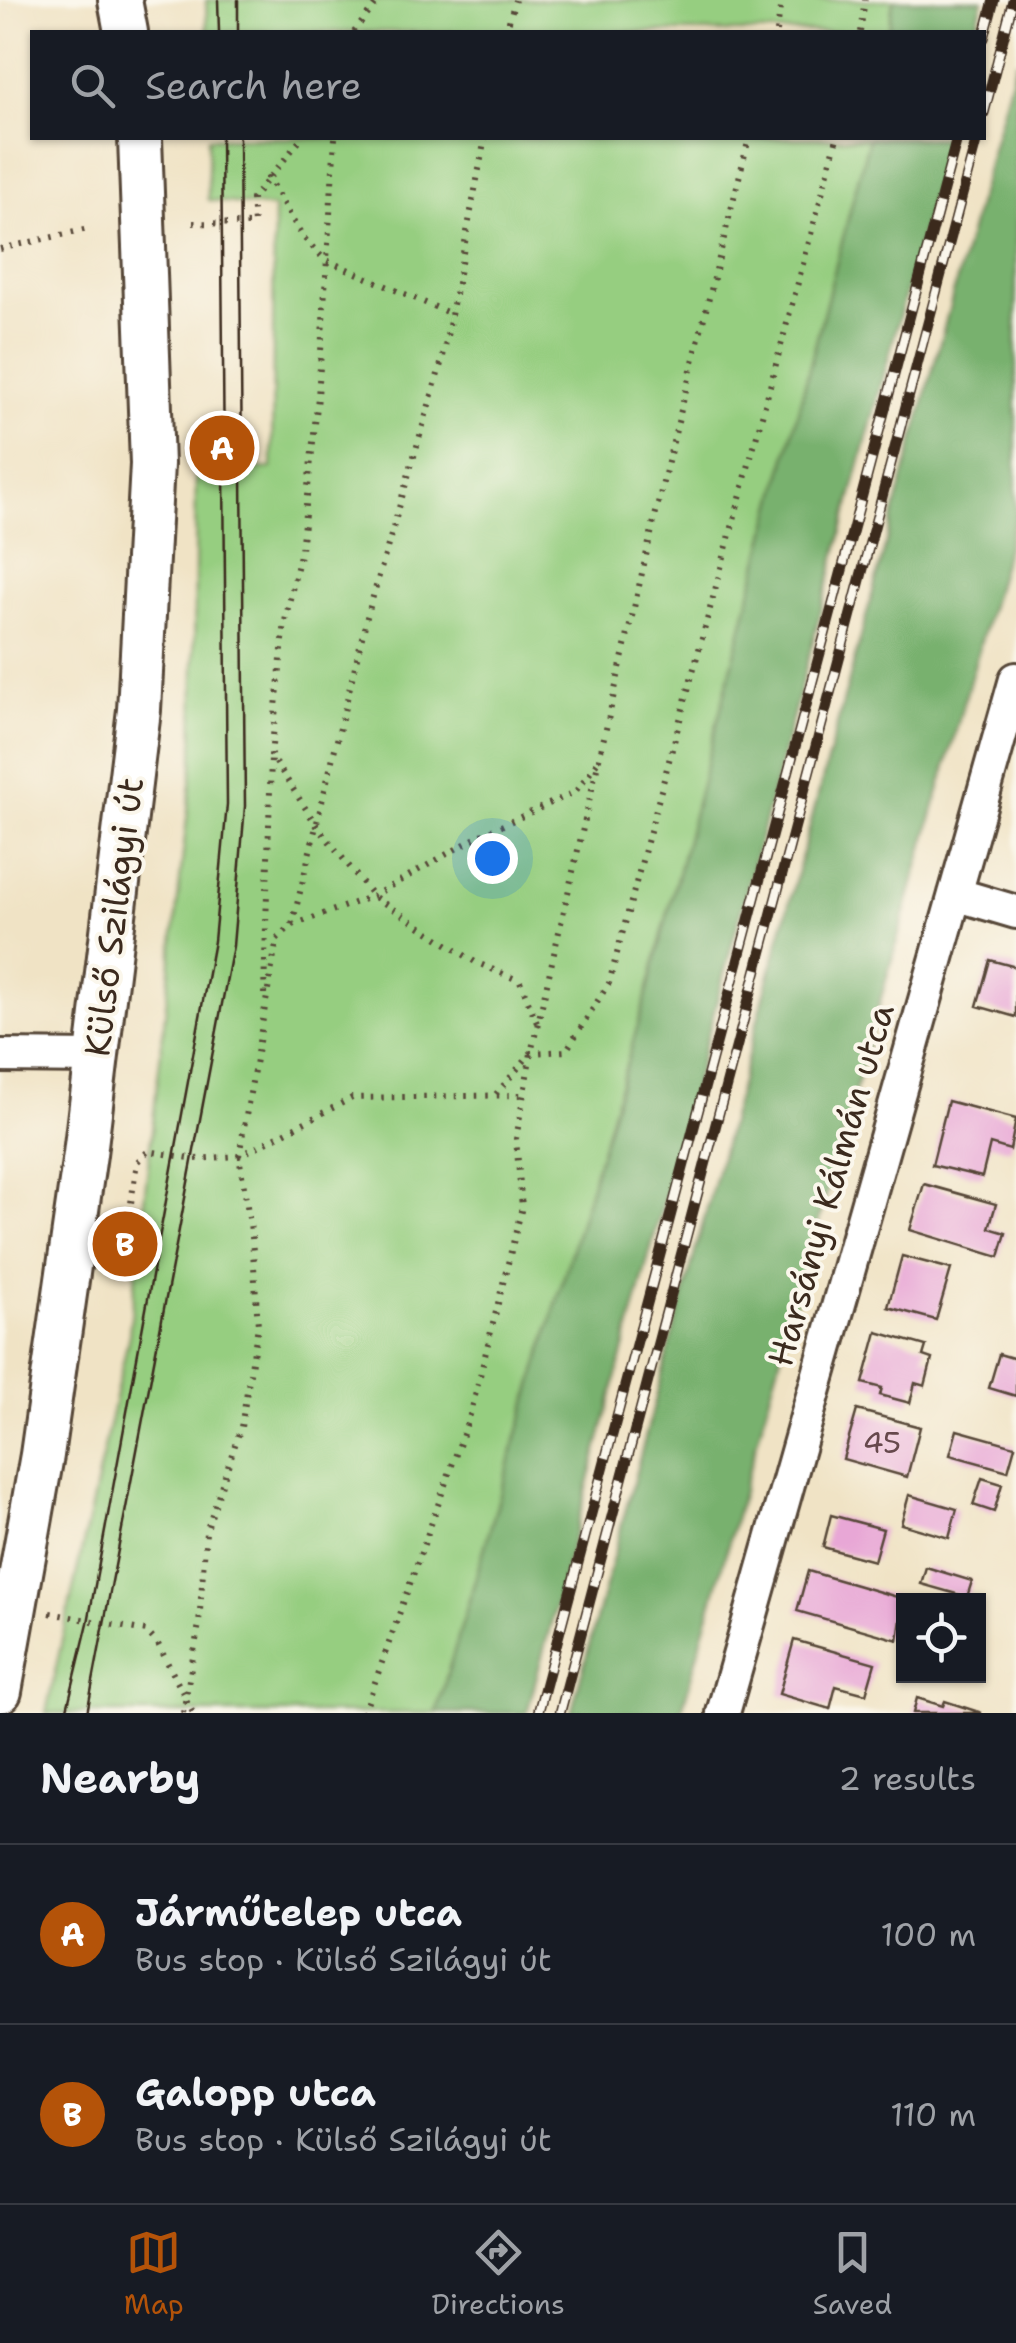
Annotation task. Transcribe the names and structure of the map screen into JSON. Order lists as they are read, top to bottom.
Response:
{
  "streets": {
    "street": ["Külső Szilágyi út", "Harsányi Kálmán utca"]
  },
  "house_numbers": ["45"],
  "page": {
    "search": "Search here",
    "pins": ["A", "B"],
    "heading": ["Nearby", "2 results"],
    "list": [
      {
        "mark": "A",
        "name": "Járműtelep utca",
        "note": "Bus stop · Külső Szilágyi út",
        "value": "100 m"
      },
      {
        "mark": "B",
        "name": "Galopp utca",
        "note": "Bus stop · Külső Szilágyi út",
        "value": "110 m"
      }
    ],
    "nav": ["Map", "Directions", "Saved"]
  }
}
